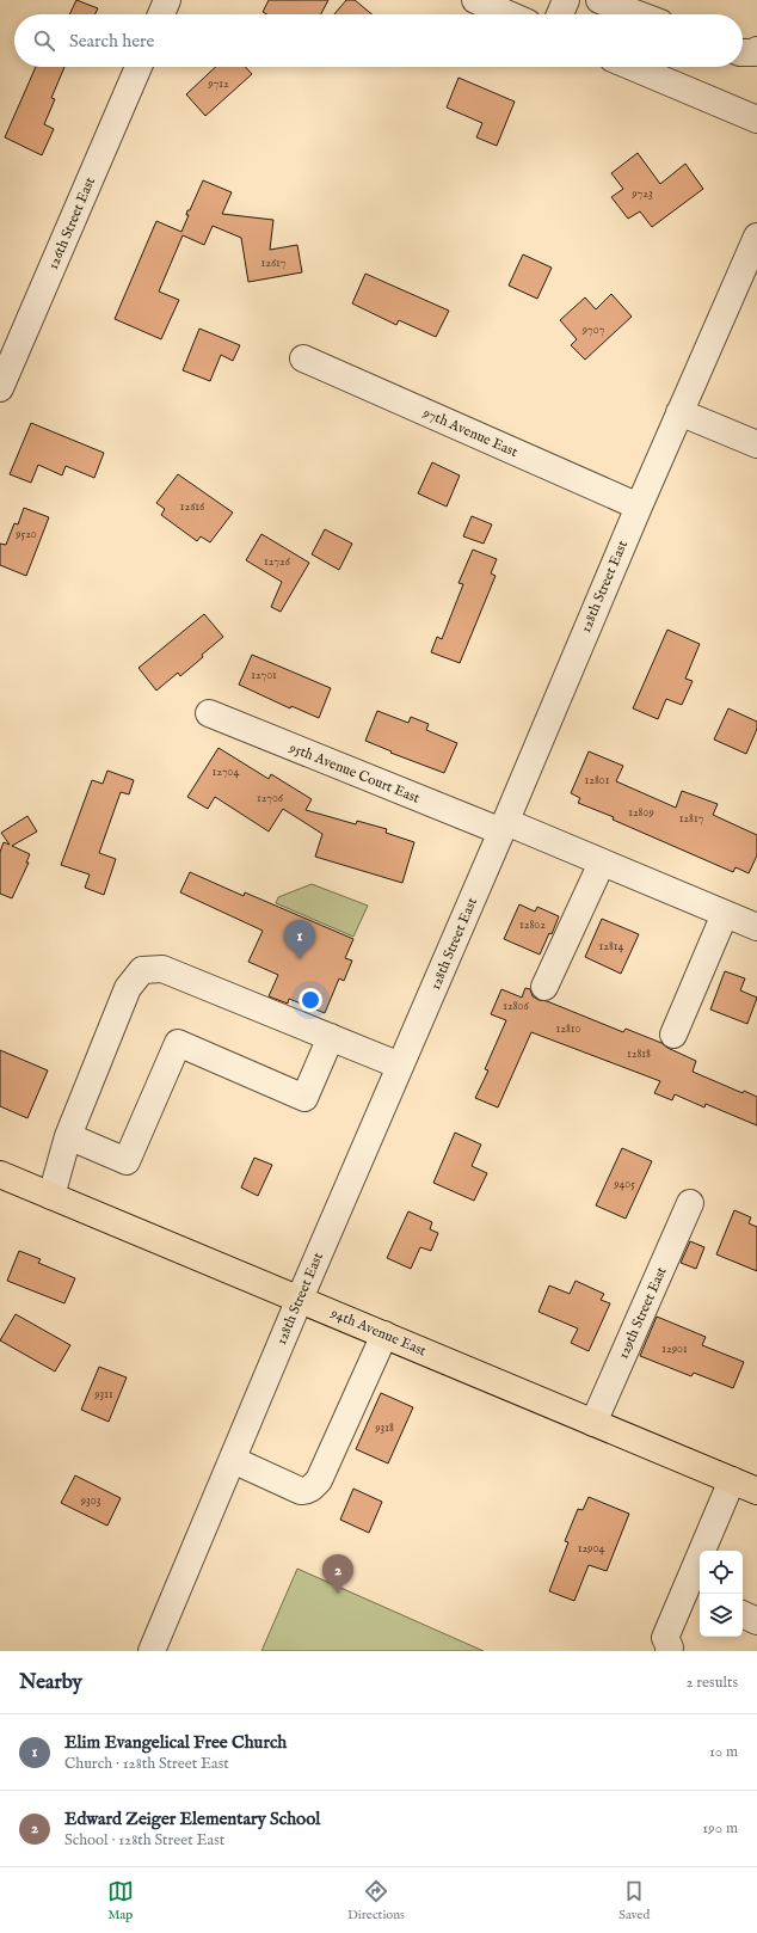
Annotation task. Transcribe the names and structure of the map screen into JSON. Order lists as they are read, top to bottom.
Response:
{
  "streets": {
    "main road": ["94th Avenue East"],
    "street": [
      "126th Street East",
      "97th Avenue East",
      "128th Street East",
      "95th Avenue Court East",
      "129th Street East"
    ]
  },
  "crossings": [
    ["97th Avenue East", "128th Street East"],
    ["128th Street East", "95th Avenue Court East"],
    ["128th Street East", "94th Avenue East"],
    ["129th Street East", "94th Avenue East"]
  ],
  "house_numbers": [
    "9712",
    "9723",
    "12617",
    "9707",
    "12616",
    "9520",
    "12726",
    "12701",
    "12704",
    "12801",
    "12706",
    "12809",
    "12817",
    "12802",
    "12814",
    "12806",
    "12810",
    "12818",
    "9405",
    "12901",
    "9311",
    "9318",
    "9303",
    "12904"
  ],
  "page": {
    "search": "Search here",
    "pins": ["1", "2"],
    "heading": ["Nearby", "2 results"],
    "list": [
      {
        "mark": "1",
        "name": "Elim Evangelical Free Church",
        "note": "Church · 128th Street East",
        "value": "10 m"
      },
      {
        "mark": "2",
        "name": "Edward Zeiger Elementary School",
        "note": "School · 128th Street East",
        "value": "190 m"
      }
    ],
    "nav": ["Map", "Directions", "Saved"]
  }
}
